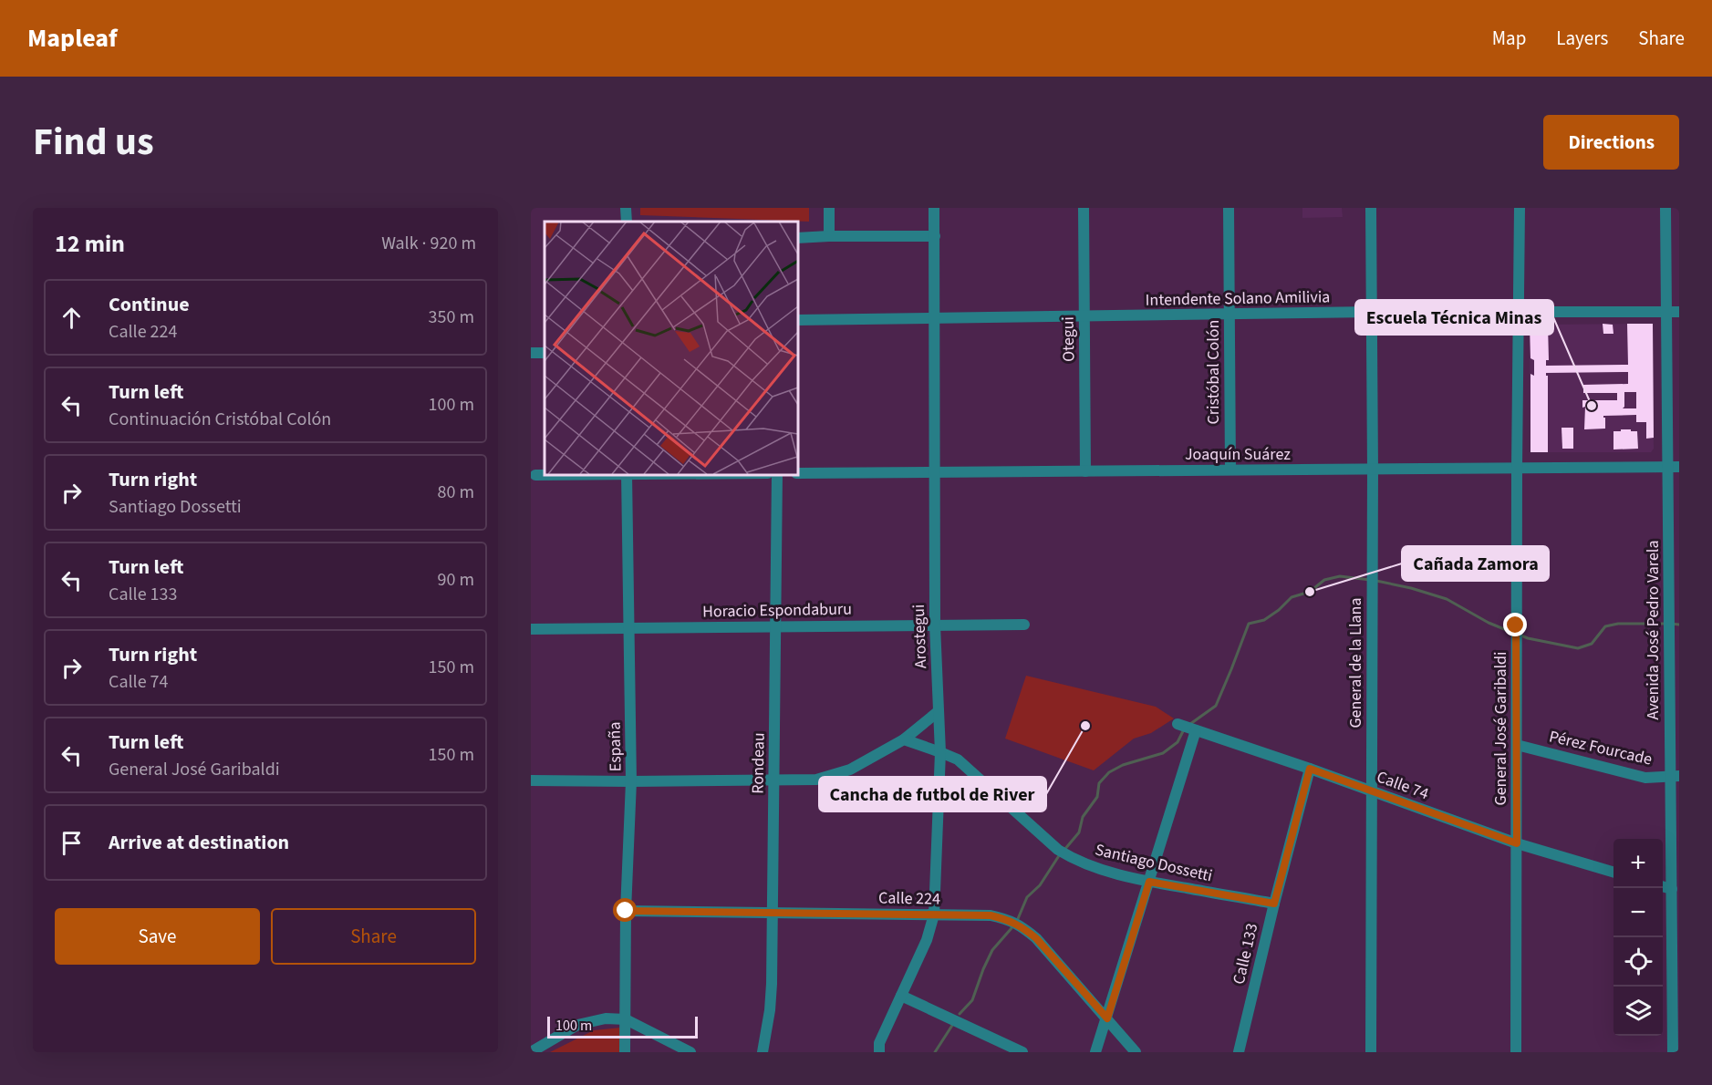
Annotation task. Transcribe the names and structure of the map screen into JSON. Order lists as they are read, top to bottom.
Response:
{
  "streets": {
    "street": [
      "Intendente Solano Amilivia",
      "Otegui",
      "Cristóbal Colón",
      "Joaquín Suárez",
      "Horacio Espondaburu",
      "Avenida José Pedro Varela",
      "Arostegui",
      "General de la Llana",
      "General José Garibaldi",
      "España",
      "Pérez Fourcade",
      "Rondeau",
      "Calle 74",
      "Santiago Dossetti",
      "Calle 224",
      "Calle 133"
    ]
  },
  "crossings": [
    ["Intendente Solano Amilivia", "Otegui"],
    ["Intendente Solano Amilivia", "Cristóbal Colón"],
    ["Intendente Solano Amilivia", "Avenida José Pedro Varela"],
    ["Intendente Solano Amilivia", "Arostegui"],
    ["Intendente Solano Amilivia", "General de la Llana"],
    ["Intendente Solano Amilivia", "General José Garibaldi"],
    ["Otegui", "Joaquín Suárez"],
    ["Cristóbal Colón", "Joaquín Suárez"],
    ["Joaquín Suárez", "Avenida José Pedro Varela"],
    ["Joaquín Suárez", "Arostegui"],
    ["Joaquín Suárez", "General de la Llana"],
    ["Joaquín Suárez", "General José Garibaldi"],
    ["Horacio Espondaburu", "Arostegui"],
    ["Horacio Espondaburu", "España"],
    ["Horacio Espondaburu", "Rondeau"],
    ["Avenida José Pedro Varela", "Pérez Fourcade"],
    ["Arostegui", "Santiago Dossetti"],
    ["Arostegui", "Calle 224"],
    ["General de la Llana", "Calle 74"],
    ["General José Garibaldi", "Pérez Fourcade"],
    ["General José Garibaldi", "Calle 74"],
    ["España", "Calle 224"],
    ["Rondeau", "Calle 224"],
    ["Calle 74", "Santiago Dossetti"],
    ["Calle 74", "Calle 133"],
    ["Santiago Dossetti", "Calle 133"]
  ],
  "places": ["Escuela Técnica Minas", "Cañada Zamora", "Cancha de futbol de River"],
  "scale_bar": "100 m",
  "page": {
    "header": "Mapleaf",
    "nav": ["Map", "Layers", "Share"],
    "title": "Find us",
    "buttons": [
      "Directions",
      ["Save", "Share"]
    ],
    "heading": ["12 min", "Walk · 920 m"],
    "list": [
      ["Continue", "Calle 224", "350 m"],
      ["Turn left", "Continuación Cristóbal Colón", "100 m"],
      ["Turn right", "Santiago Dossetti", "80 m"],
      ["Turn left", "Calle 133", "90 m"],
      ["Turn right", "Calle 74", "150 m"],
      ["Turn left", "General José Garibaldi", "150 m"],
      "Arrive at destination"
    ],
    "map_buttons": ["+", "−"],
    "scale": "100 m"
  }
}
